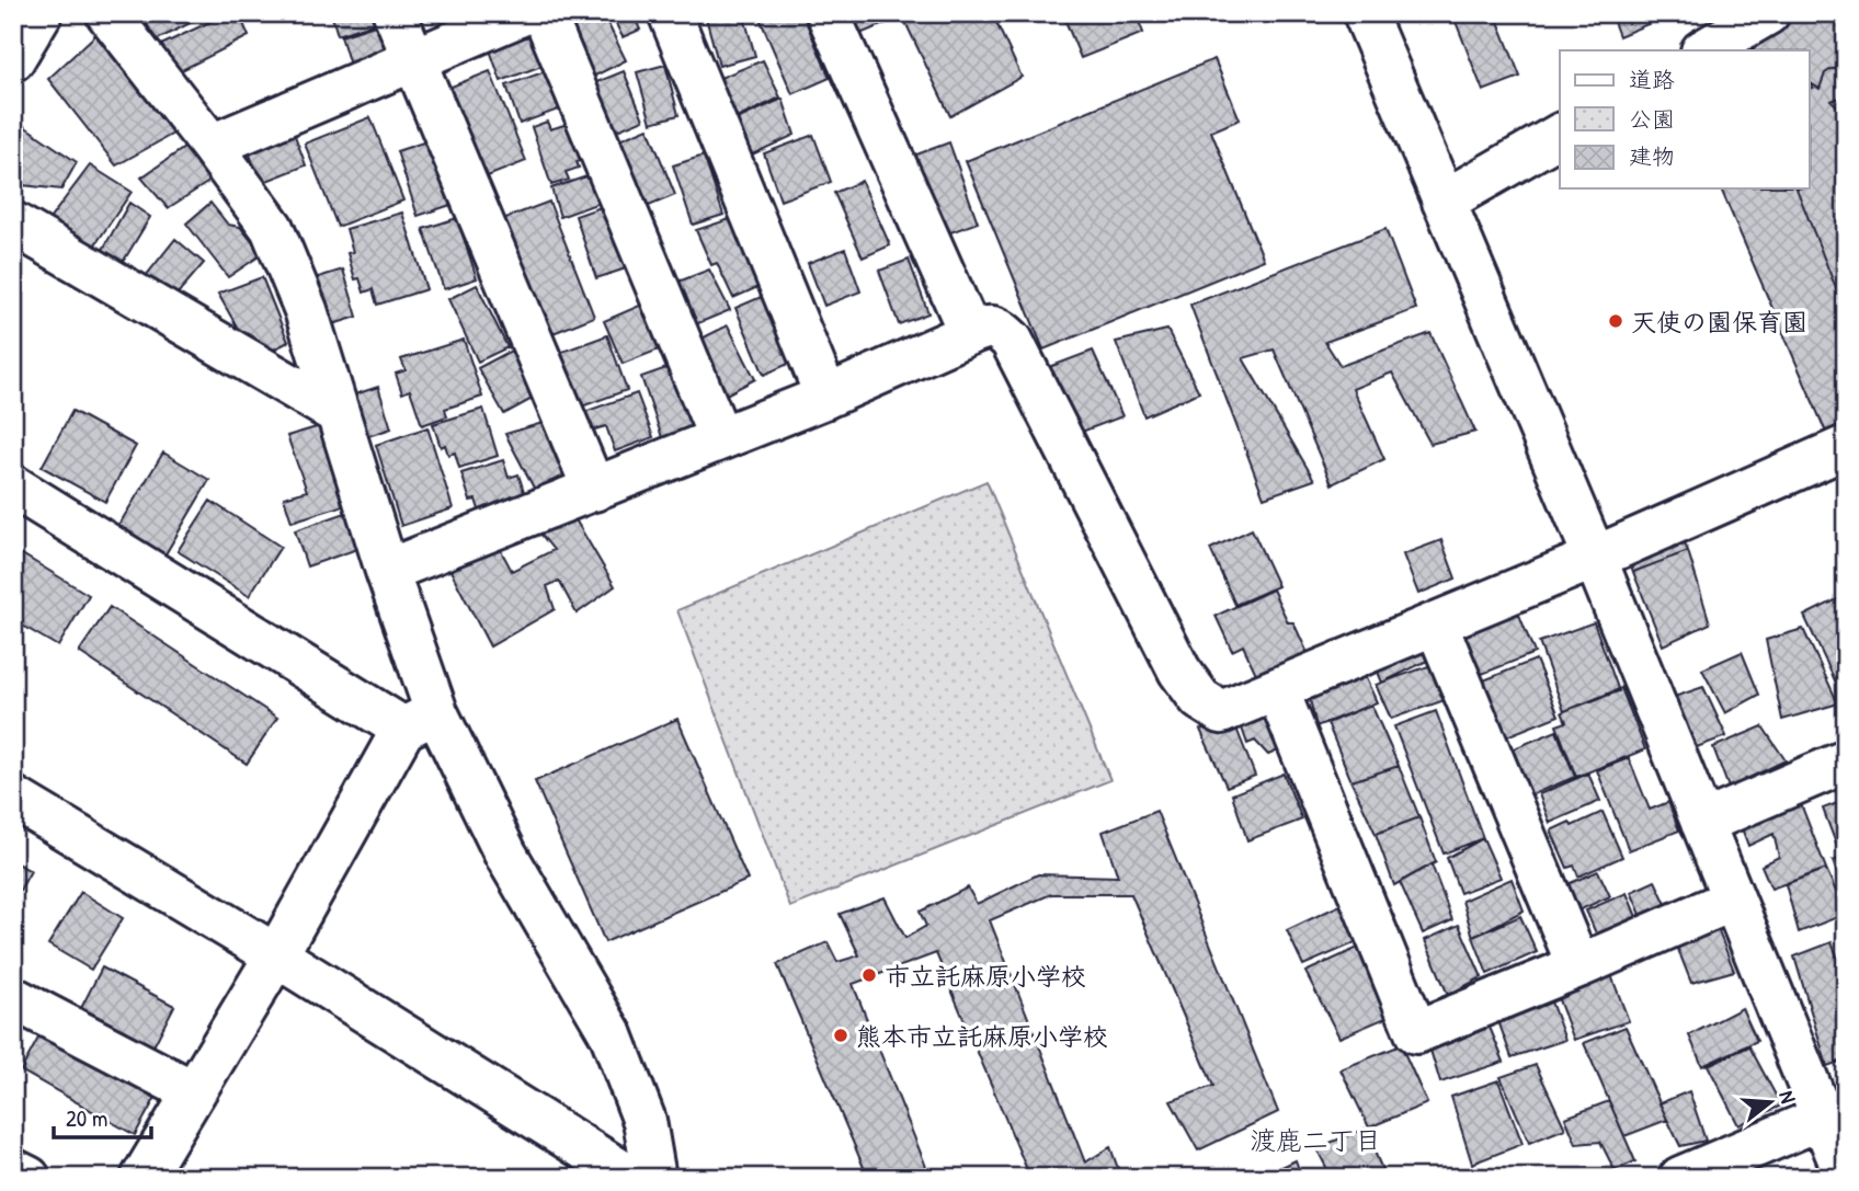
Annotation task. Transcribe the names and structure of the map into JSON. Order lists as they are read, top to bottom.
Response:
{
  "districts": ["渡鹿二丁目"],
  "places": ["天使の園保育園", "市立託麻原小学校", "熊本市立託麻原小学校"],
  "legend": ["道路", "公園", "建物"],
  "scale_bar": "20 m",
  "north": "right"
}
